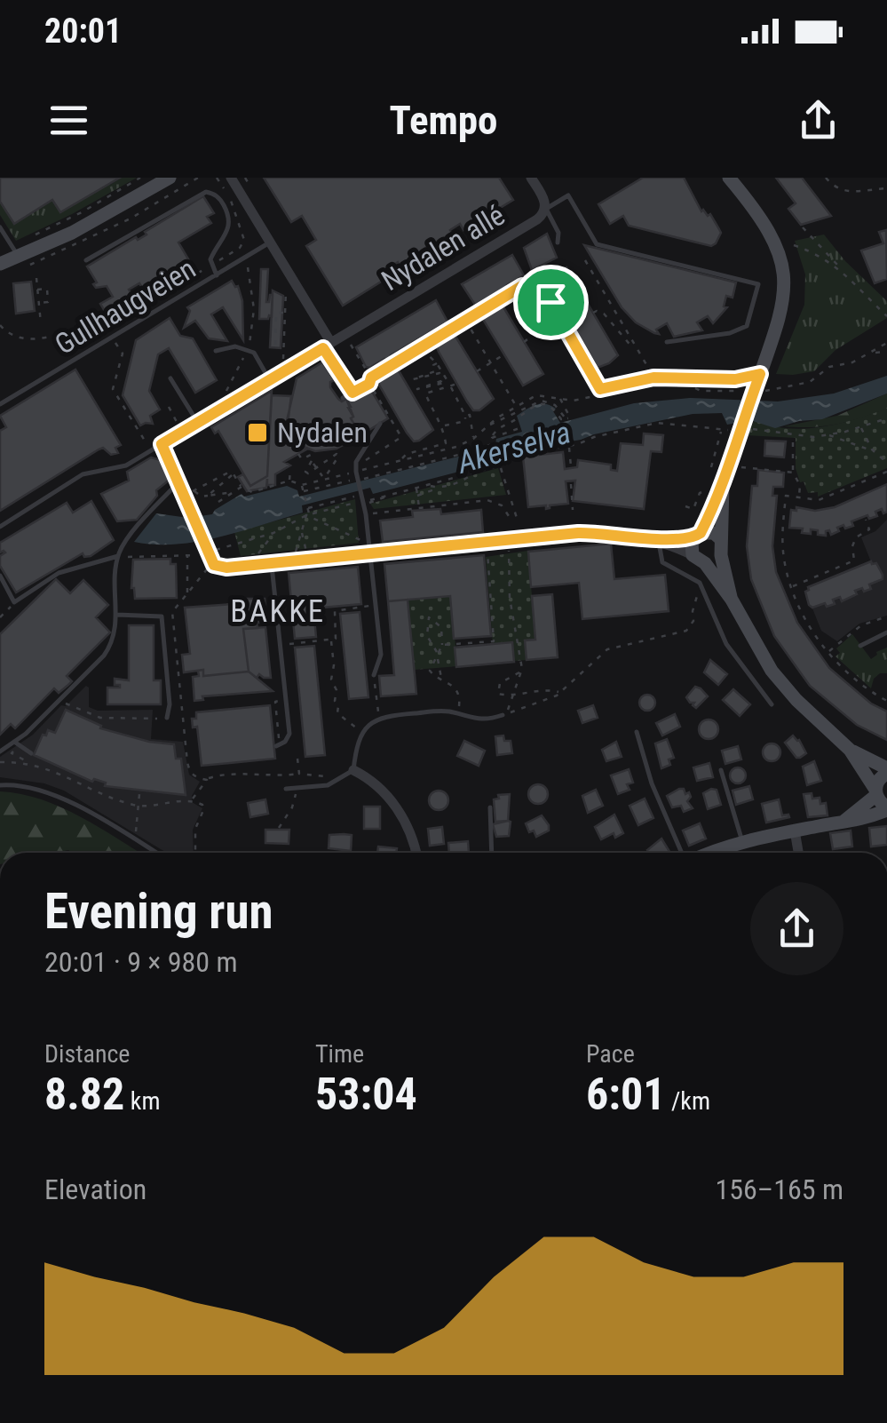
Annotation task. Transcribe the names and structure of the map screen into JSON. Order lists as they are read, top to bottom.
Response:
{
  "streets": {
    "street": ["Nydalen allé"],
    "lane": ["Gullhaugveien"]
  },
  "districts": ["BAKKE"],
  "water": ["Akerselva"],
  "places": {
    "transit": ["Nydalen"]
  },
  "page": {
    "status": "20:01",
    "header": "Tempo",
    "heading": ["Evening run", "20:01 · 9 × 980 m"],
    "stats": [
      ["Distance", "8.82 km"],
      ["Time", "53:04"],
      ["Pace", "6:01 /km"]
    ],
    "chart": ["Elevation", "156–165 m"]
  }
}
